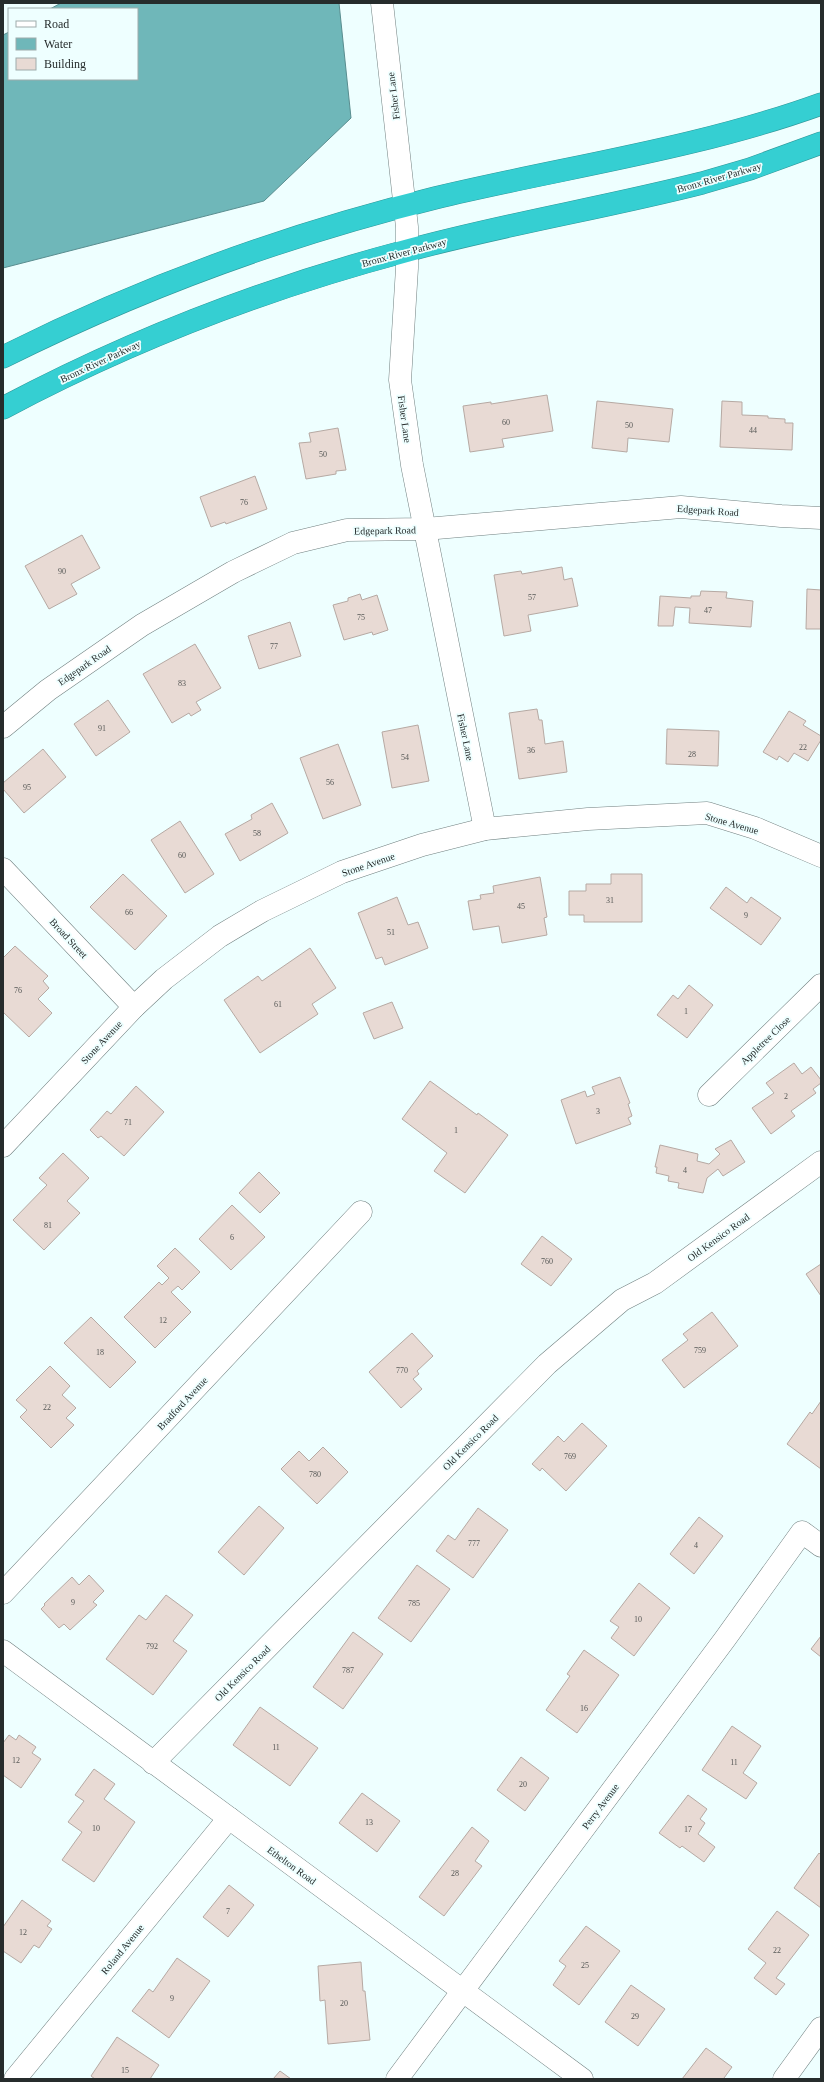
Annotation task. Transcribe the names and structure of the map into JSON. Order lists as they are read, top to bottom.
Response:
{
  "streets": {
    "highway": ["Bronx River Parkway"],
    "street": [
      "Fisher Lane",
      "Edgepark Road",
      "Stone Avenue",
      "Broad Street",
      "Appletree Close",
      "Old Kensico Road",
      "Bradford Avenue",
      "Perry Avenue",
      "Ethelton Road",
      "Roland Avenue"
    ]
  },
  "crossings": [
    ["Fisher Lane", "Bronx River Parkway"],
    ["Fisher Lane", "Edgepark Road"],
    ["Fisher Lane", "Stone Avenue"],
    ["Stone Avenue", "Broad Street"],
    ["Old Kensico Road", "Ethelton Road"],
    ["Perry Avenue", "Ethelton Road"],
    ["Ethelton Road", "Roland Avenue"]
  ],
  "house_numbers": [
    "60",
    "50",
    "44",
    "50",
    "76",
    "90",
    "57",
    "47",
    "75",
    "77",
    "83",
    "91",
    "22",
    "36",
    "28",
    "54",
    "56",
    "95",
    "58",
    "60",
    "31",
    "45",
    "66",
    "9",
    "51",
    "76",
    "61",
    "1",
    "2",
    "3",
    "71",
    "1",
    "4",
    "81",
    "6",
    "760",
    "12",
    "759",
    "18",
    "770",
    "22",
    "769",
    "780",
    "777",
    "4",
    "9",
    "785",
    "10",
    "792",
    "787",
    "16",
    "11",
    "12",
    "11",
    "20",
    "13",
    "10",
    "17",
    "28",
    "7",
    "12",
    "22",
    "25",
    "9",
    "20",
    "29",
    "15"
  ],
  "legend": ["Road", "Water", "Building"]
}
